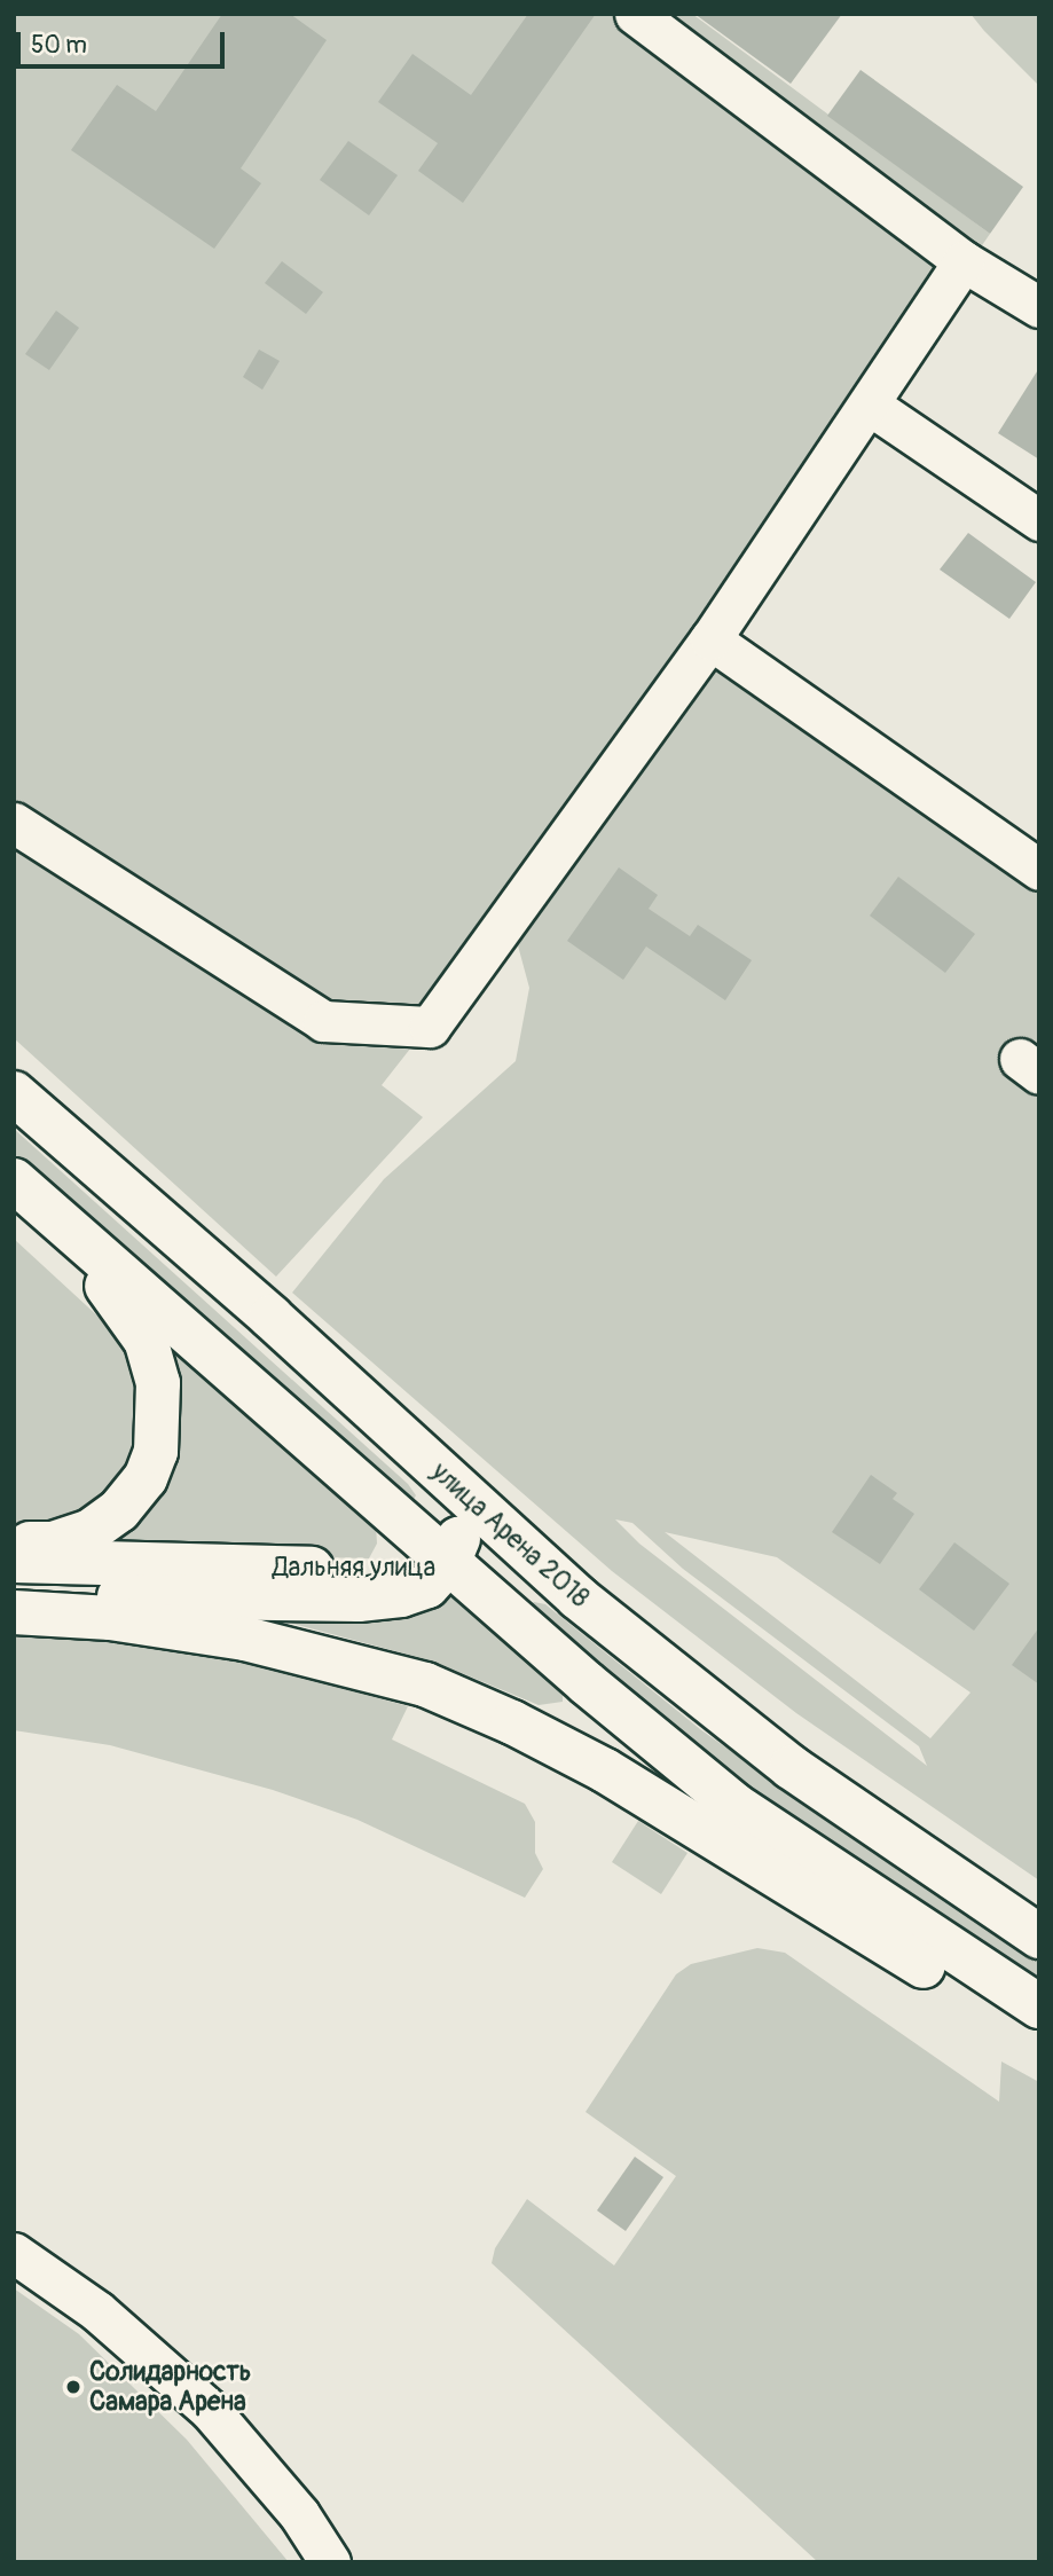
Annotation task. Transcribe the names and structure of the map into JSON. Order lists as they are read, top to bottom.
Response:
{
  "streets": {
    "main road": ["улица Арена 2018", "Дальняя улица"]
  },
  "places": ["Солидарность Самара Арена"],
  "scale_bar": "50 m"
}
